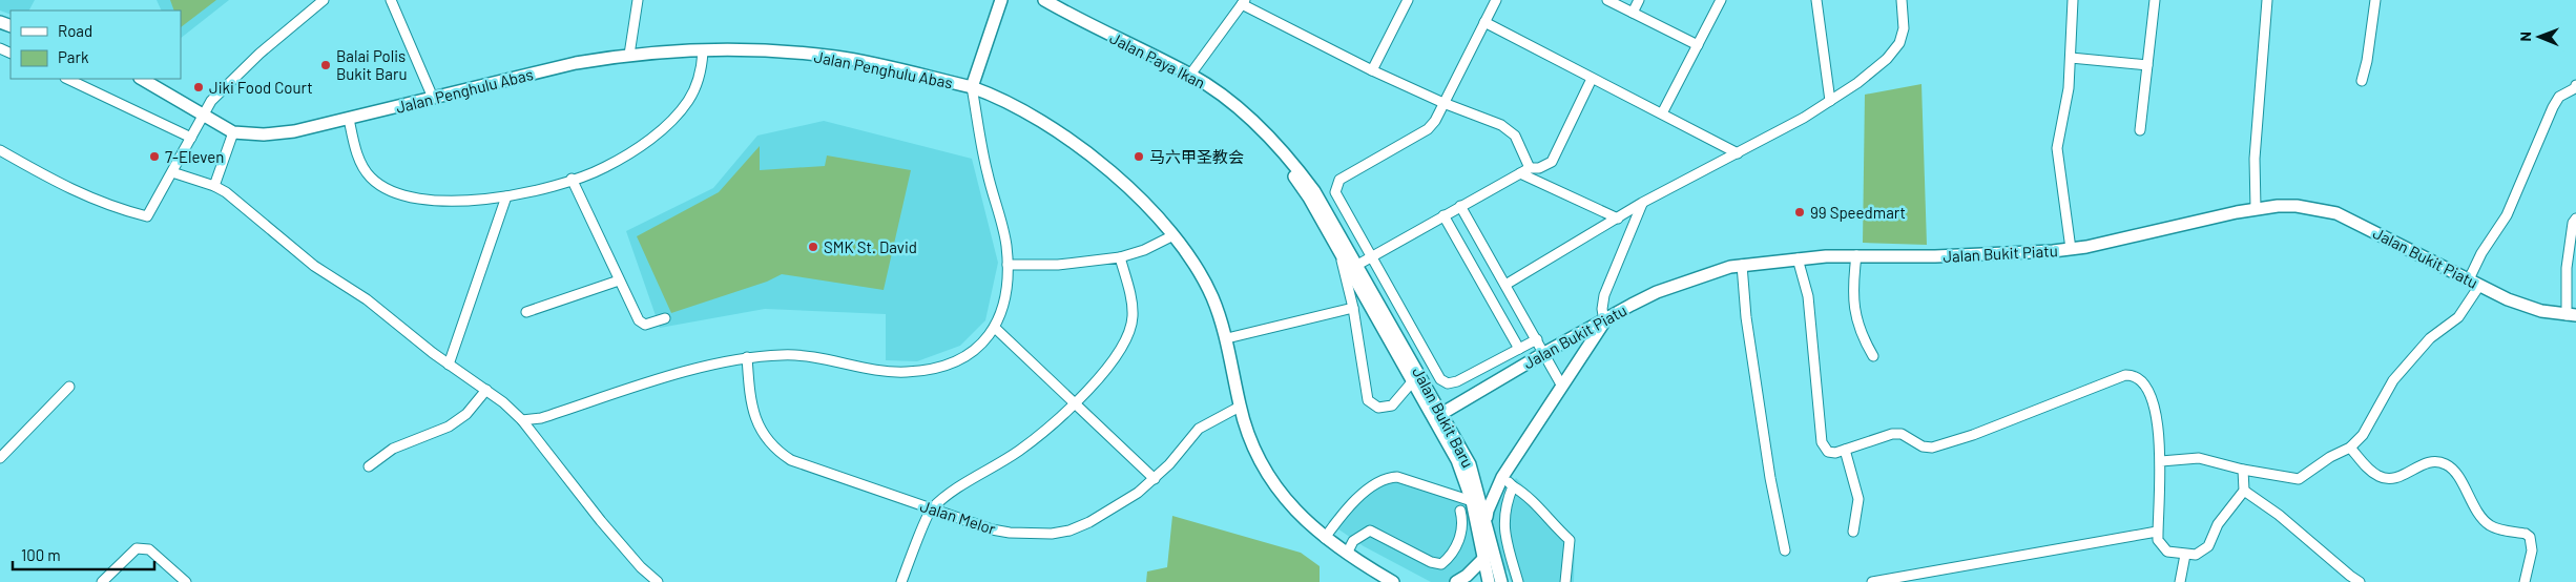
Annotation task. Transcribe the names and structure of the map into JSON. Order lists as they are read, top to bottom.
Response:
{
  "streets": {
    "main road": [
      "Jalan Paya Ikan",
      "Jalan Penghulu Abas",
      "Jalan Bukit Piatu",
      "Jalan Bukit Baru"
    ],
    "street": ["Jalan Melor"]
  },
  "crossings": [
    ["Jalan Paya Ikan", "Jalan Bukit Baru"],
    ["Jalan Penghulu Abas", "Jalan Melor"],
    ["Jalan Bukit Piatu", "Jalan Bukit Baru"]
  ],
  "places": [
    "Balai Polis Bukit Baru",
    "Jiki Food Court",
    "7-Eleven",
    "马六甲圣教会",
    "99 Speedmart",
    "SMK St. David"
  ],
  "legend": ["Road", "Park"],
  "scale_bar": "100 m",
  "north": "left"
}
